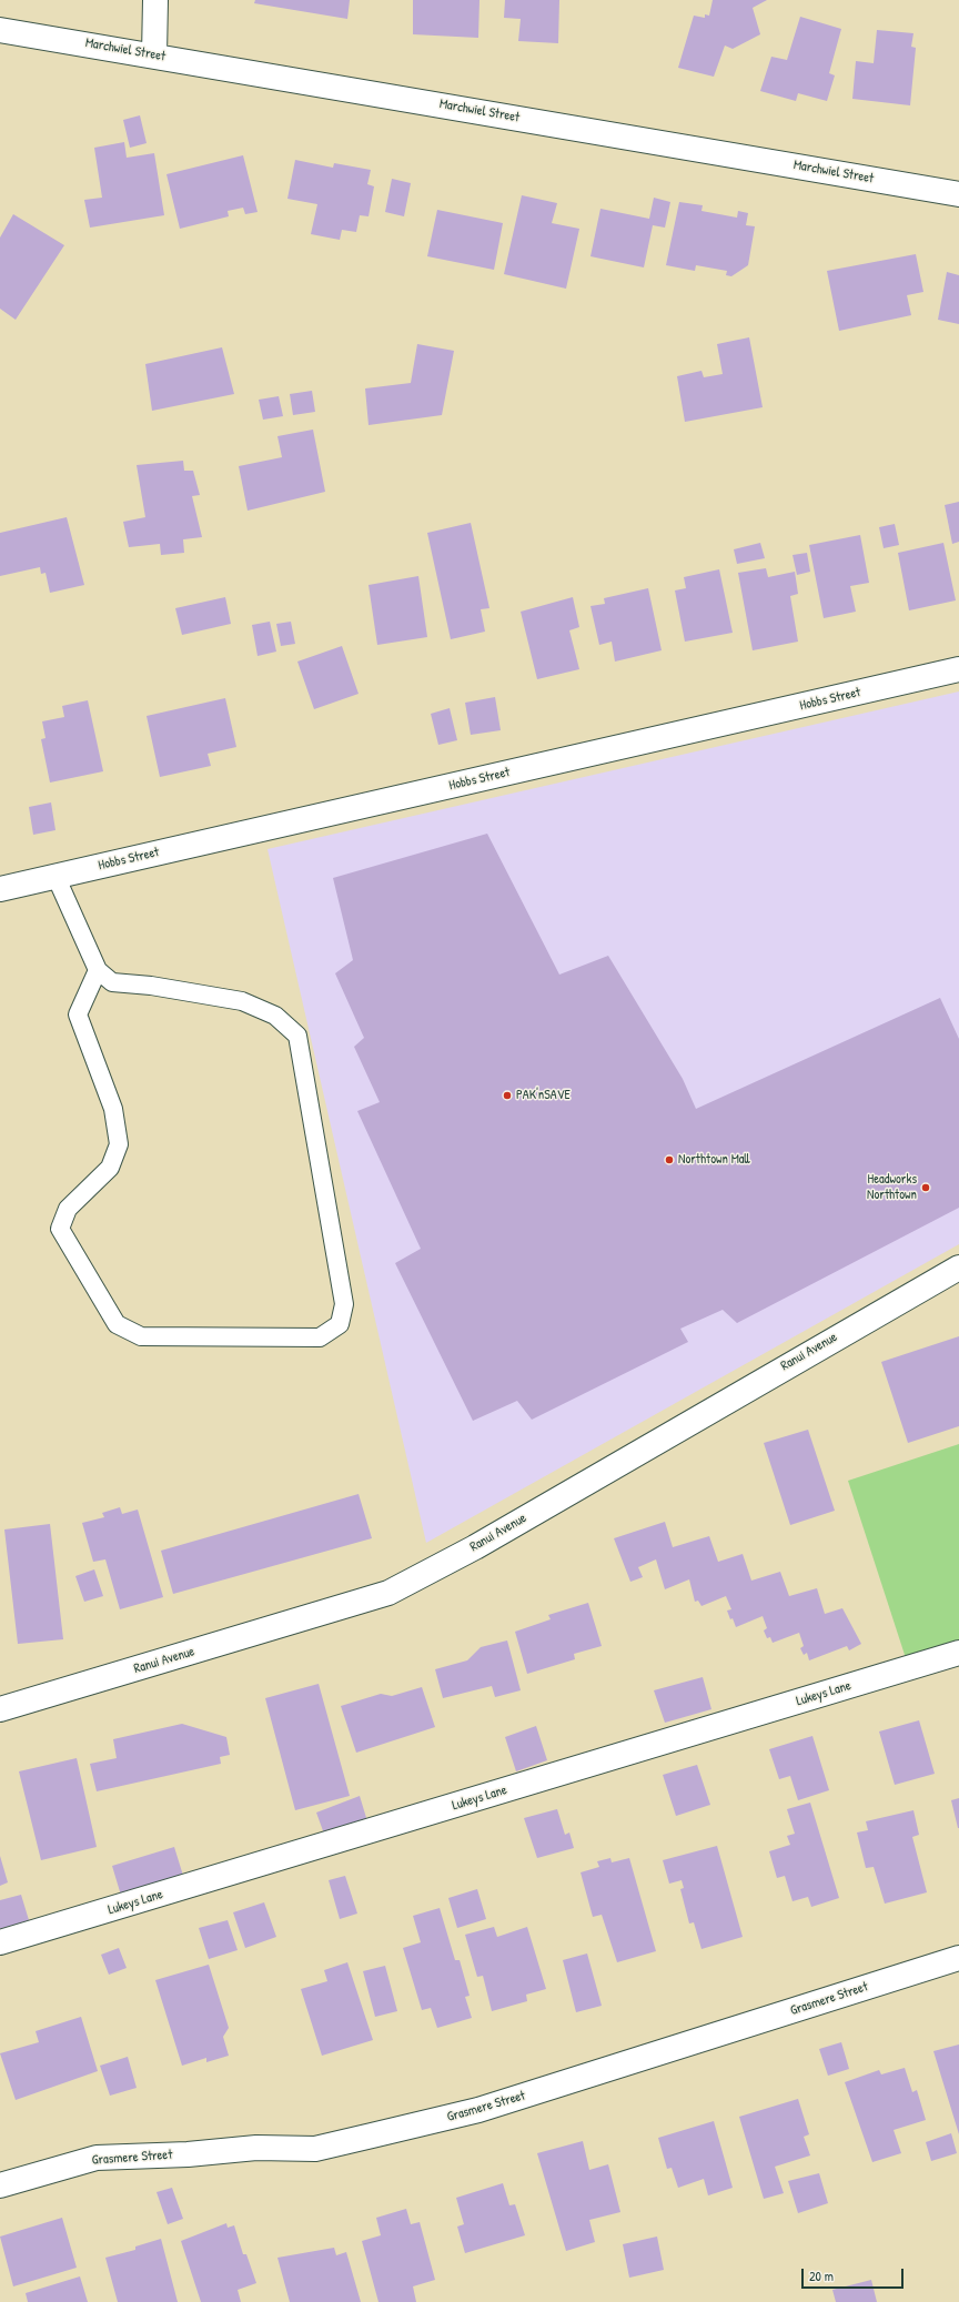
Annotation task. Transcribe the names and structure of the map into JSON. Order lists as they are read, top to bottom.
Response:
{
  "streets": {
    "street": [
      "Marchwiel Street",
      "Hobbs Street",
      "Ranui Avenue",
      "Lukeys Lane",
      "Grasmere Street"
    ]
  },
  "places": ["PAK'nSAVE", "Northtown Mall", "Headworks Northtown"],
  "scale_bar": "20 m"
}
